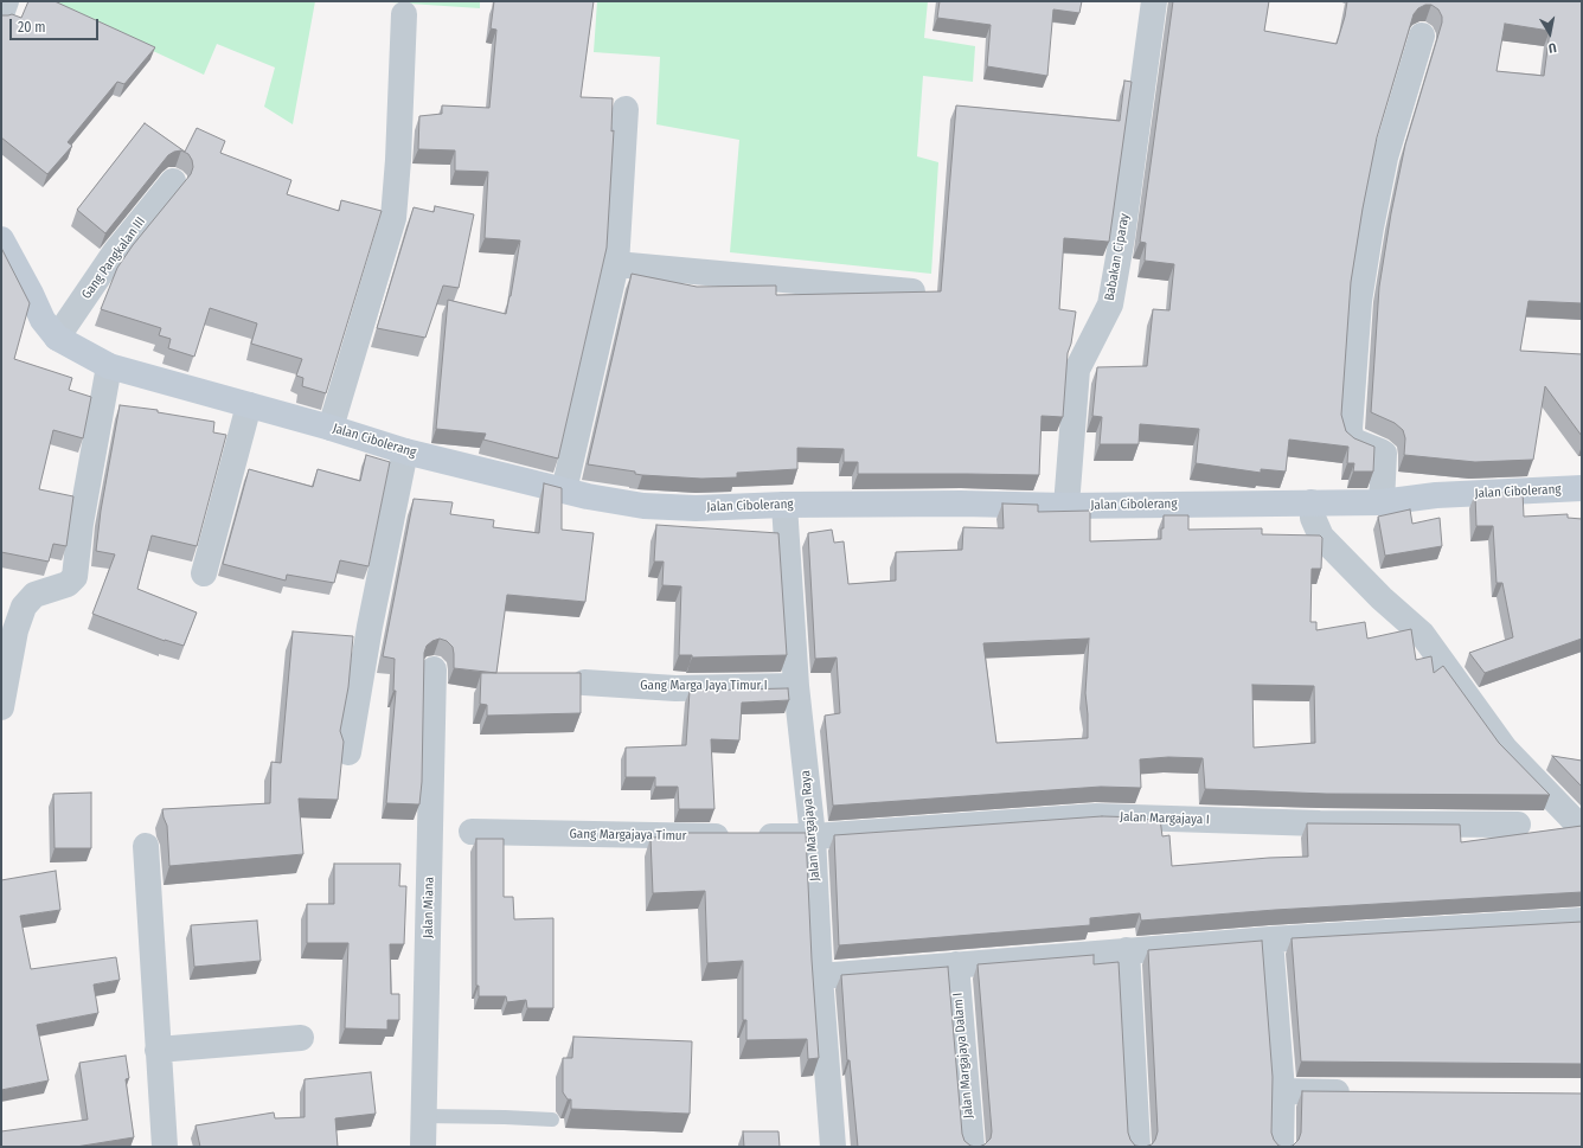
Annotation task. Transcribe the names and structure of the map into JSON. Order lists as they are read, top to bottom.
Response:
{
  "streets": {
    "street": [
      "Babakan Ciparay",
      "Gang Pangkalan III",
      "Jalan Cibolerang",
      "Gang Marga Jaya Timur I",
      "Jalan Margajaya I",
      "Jalan Margajaya Raya",
      "Gang Margajaya Timur",
      "Jalan Miana",
      "Jalan Margajaya Dalam I"
    ]
  },
  "crossings": [
    ["Babakan Ciparay", "Jalan Cibolerang"],
    ["Gang Pangkalan III", "Jalan Cibolerang"],
    ["Jalan Cibolerang", "Jalan Margajaya Raya"],
    ["Gang Marga Jaya Timur I", "Jalan Margajaya Raya"],
    ["Jalan Margajaya I", "Jalan Margajaya Raya"],
    ["Jalan Margajaya I", "Gang Margajaya Timur"],
    ["Jalan Margajaya Raya", "Gang Margajaya Timur"]
  ],
  "scale_bar": "20 m",
  "north": "bottom"
}
